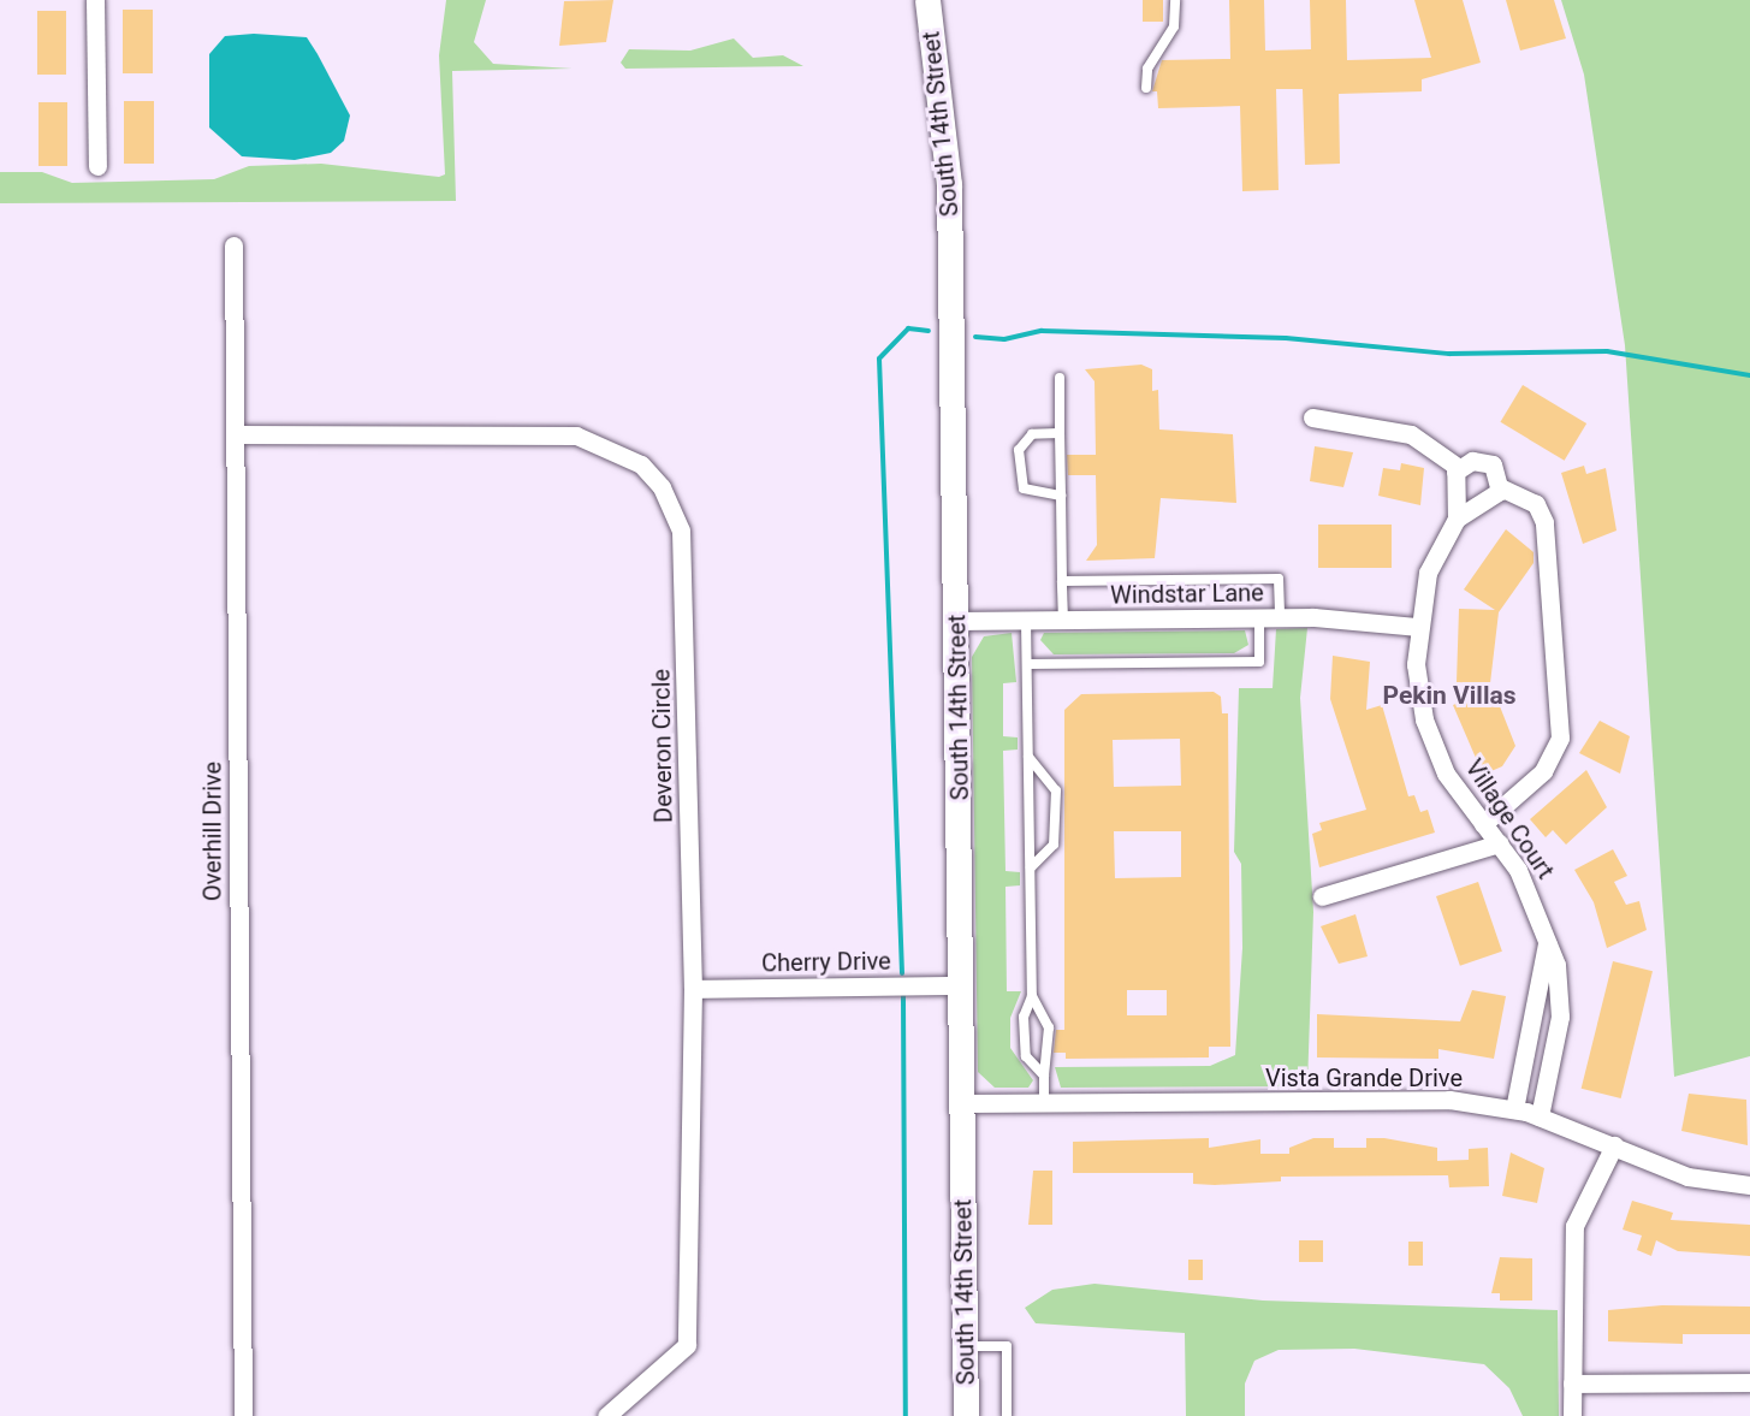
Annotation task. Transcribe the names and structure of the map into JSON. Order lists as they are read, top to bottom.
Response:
{
  "streets": {
    "main road": ["South 14th Street"],
    "street": [
      "Windstar Lane",
      "Deveron Circle",
      "Village Court",
      "Overhill Drive",
      "Cherry Drive",
      "Vista Grande Drive"
    ]
  },
  "crossings": [
    ["South 14th Street", "Windstar Lane"],
    ["South 14th Street", "Cherry Drive"],
    ["South 14th Street", "Vista Grande Drive"],
    ["Windstar Lane", "Village Court"],
    ["Deveron Circle", "Overhill Drive"],
    ["Deveron Circle", "Cherry Drive"],
    ["Village Court", "Vista Grande Drive"]
  ],
  "districts": ["Pekin Villas"]
}
